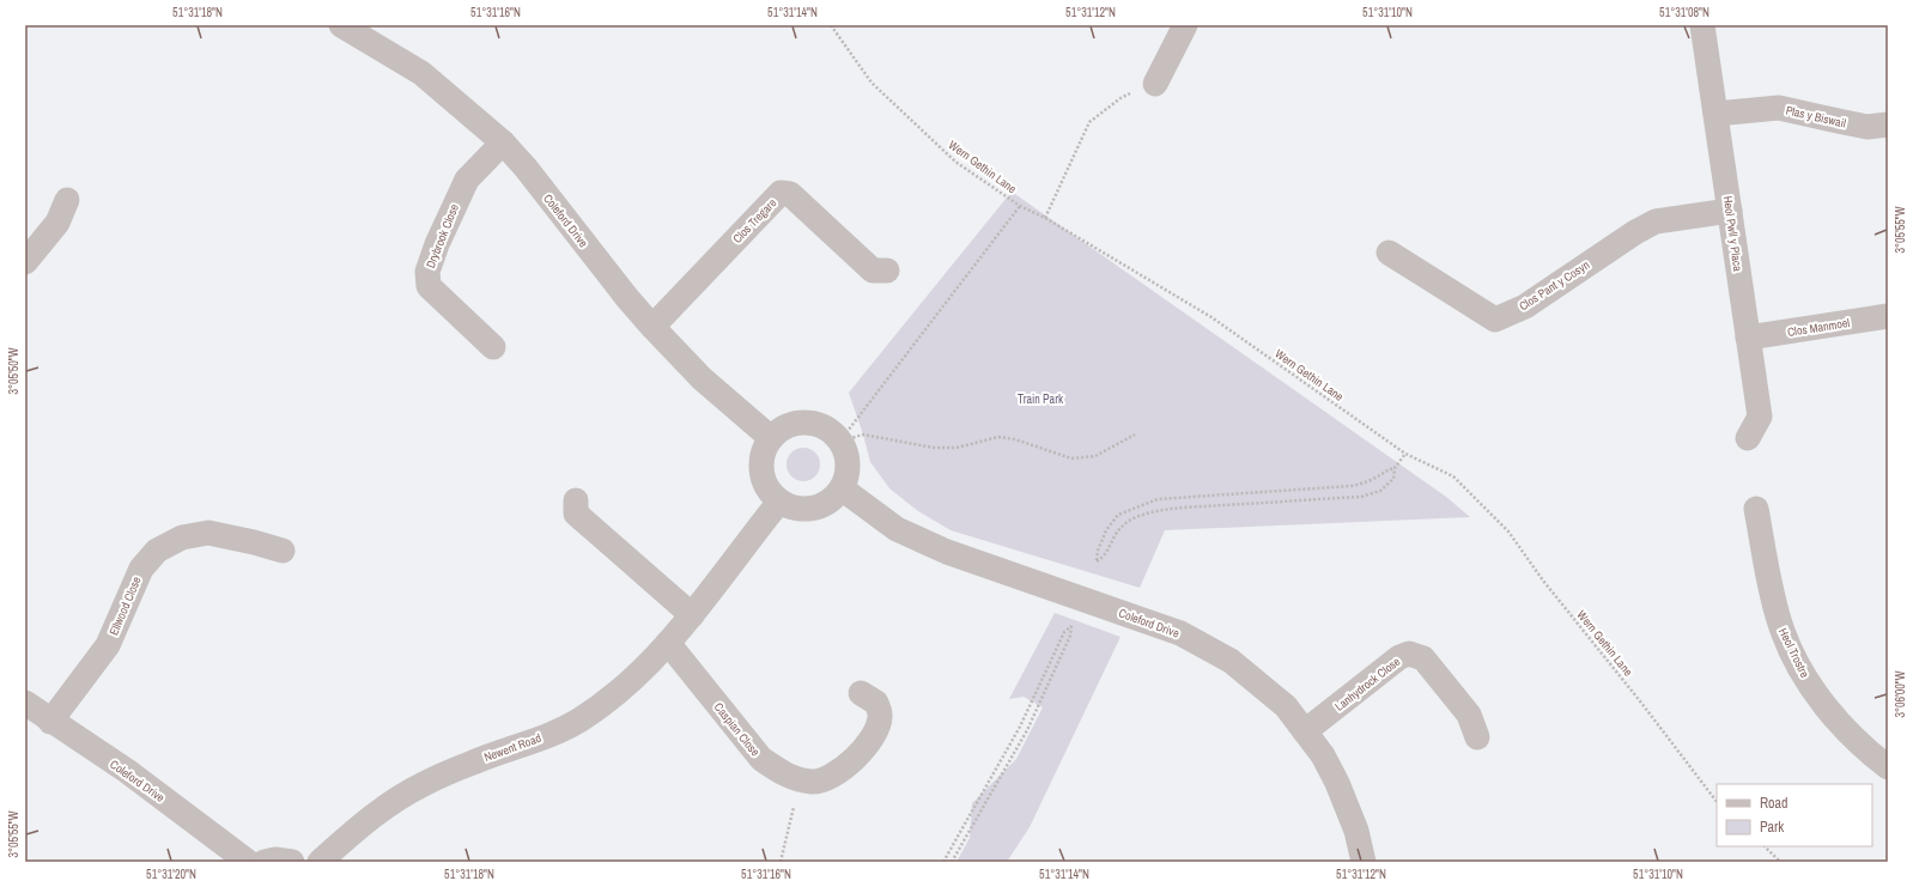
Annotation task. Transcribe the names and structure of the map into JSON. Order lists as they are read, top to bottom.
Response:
{
  "streets": {
    "street": [
      "Plas y Biswail",
      "Coleford Drive",
      "Clos Tregare",
      "Heol Pwll y Placa",
      "Drybrook Close",
      "Clos Pant y Cosyn",
      "Clos Manmoel",
      "Ellwood Close",
      "Heol Trostre",
      "Lanhydrock Close",
      "Caspian Close",
      "Newent Road"
    ],
    "path": ["Wern Gethin Lane"]
  },
  "crossings": [
    ["Plas y Biswail", "Heol Pwll y Placa"],
    ["Coleford Drive", "Clos Tregare"],
    ["Coleford Drive", "Drybrook Close"],
    ["Coleford Drive", "Ellwood Close"],
    ["Coleford Drive", "Lanhydrock Close"],
    ["Coleford Drive", "Newent Road"],
    ["Heol Pwll y Placa", "Clos Pant y Cosyn"],
    ["Heol Pwll y Placa", "Clos Manmoel"],
    ["Caspian Close", "Newent Road"]
  ],
  "parks": ["Train Park"],
  "legend": ["Road", "Park"],
  "coordinates": [
    "51°31'18\"N",
    "51°31'16\"N",
    "51°31'14\"N",
    "51°31'12\"N",
    "51°31'10\"N",
    "51°31'08\"N",
    "3°05'55\"W",
    "3°05'50\"W",
    "3°06'00\"W",
    "51°31'20\"N"
  ]
}
